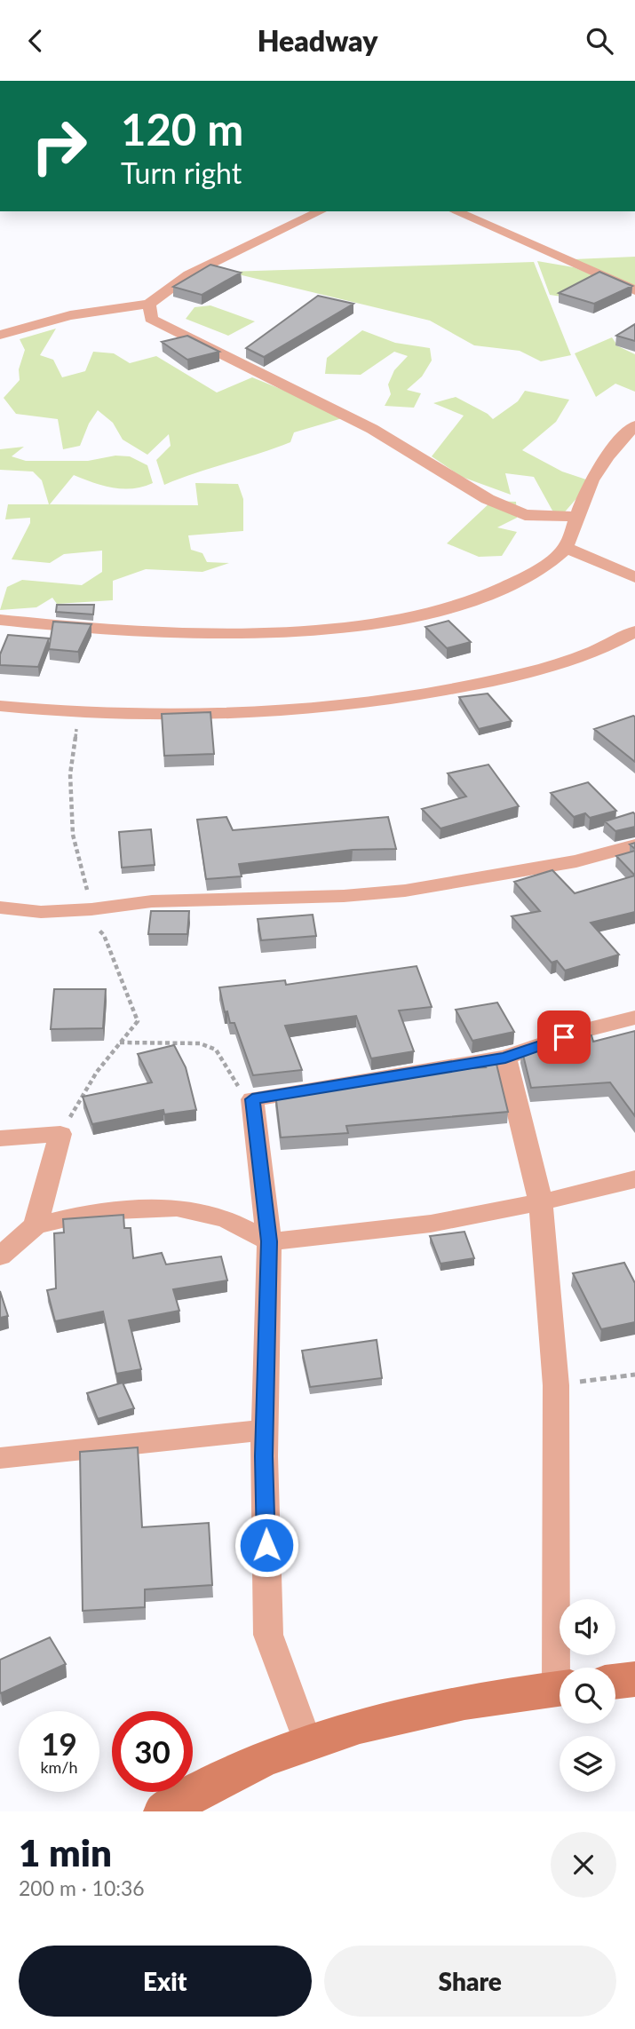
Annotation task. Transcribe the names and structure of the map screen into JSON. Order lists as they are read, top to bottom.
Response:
{
  "page": {
    "header": "Headway",
    "turn": ["120 m", "Turn right"],
    "speed": "19 km/h",
    "limit": "30",
    "heading": ["1 min", "200 m · 10:36"],
    "buttons": ["Exit", "Share"]
  }
}
